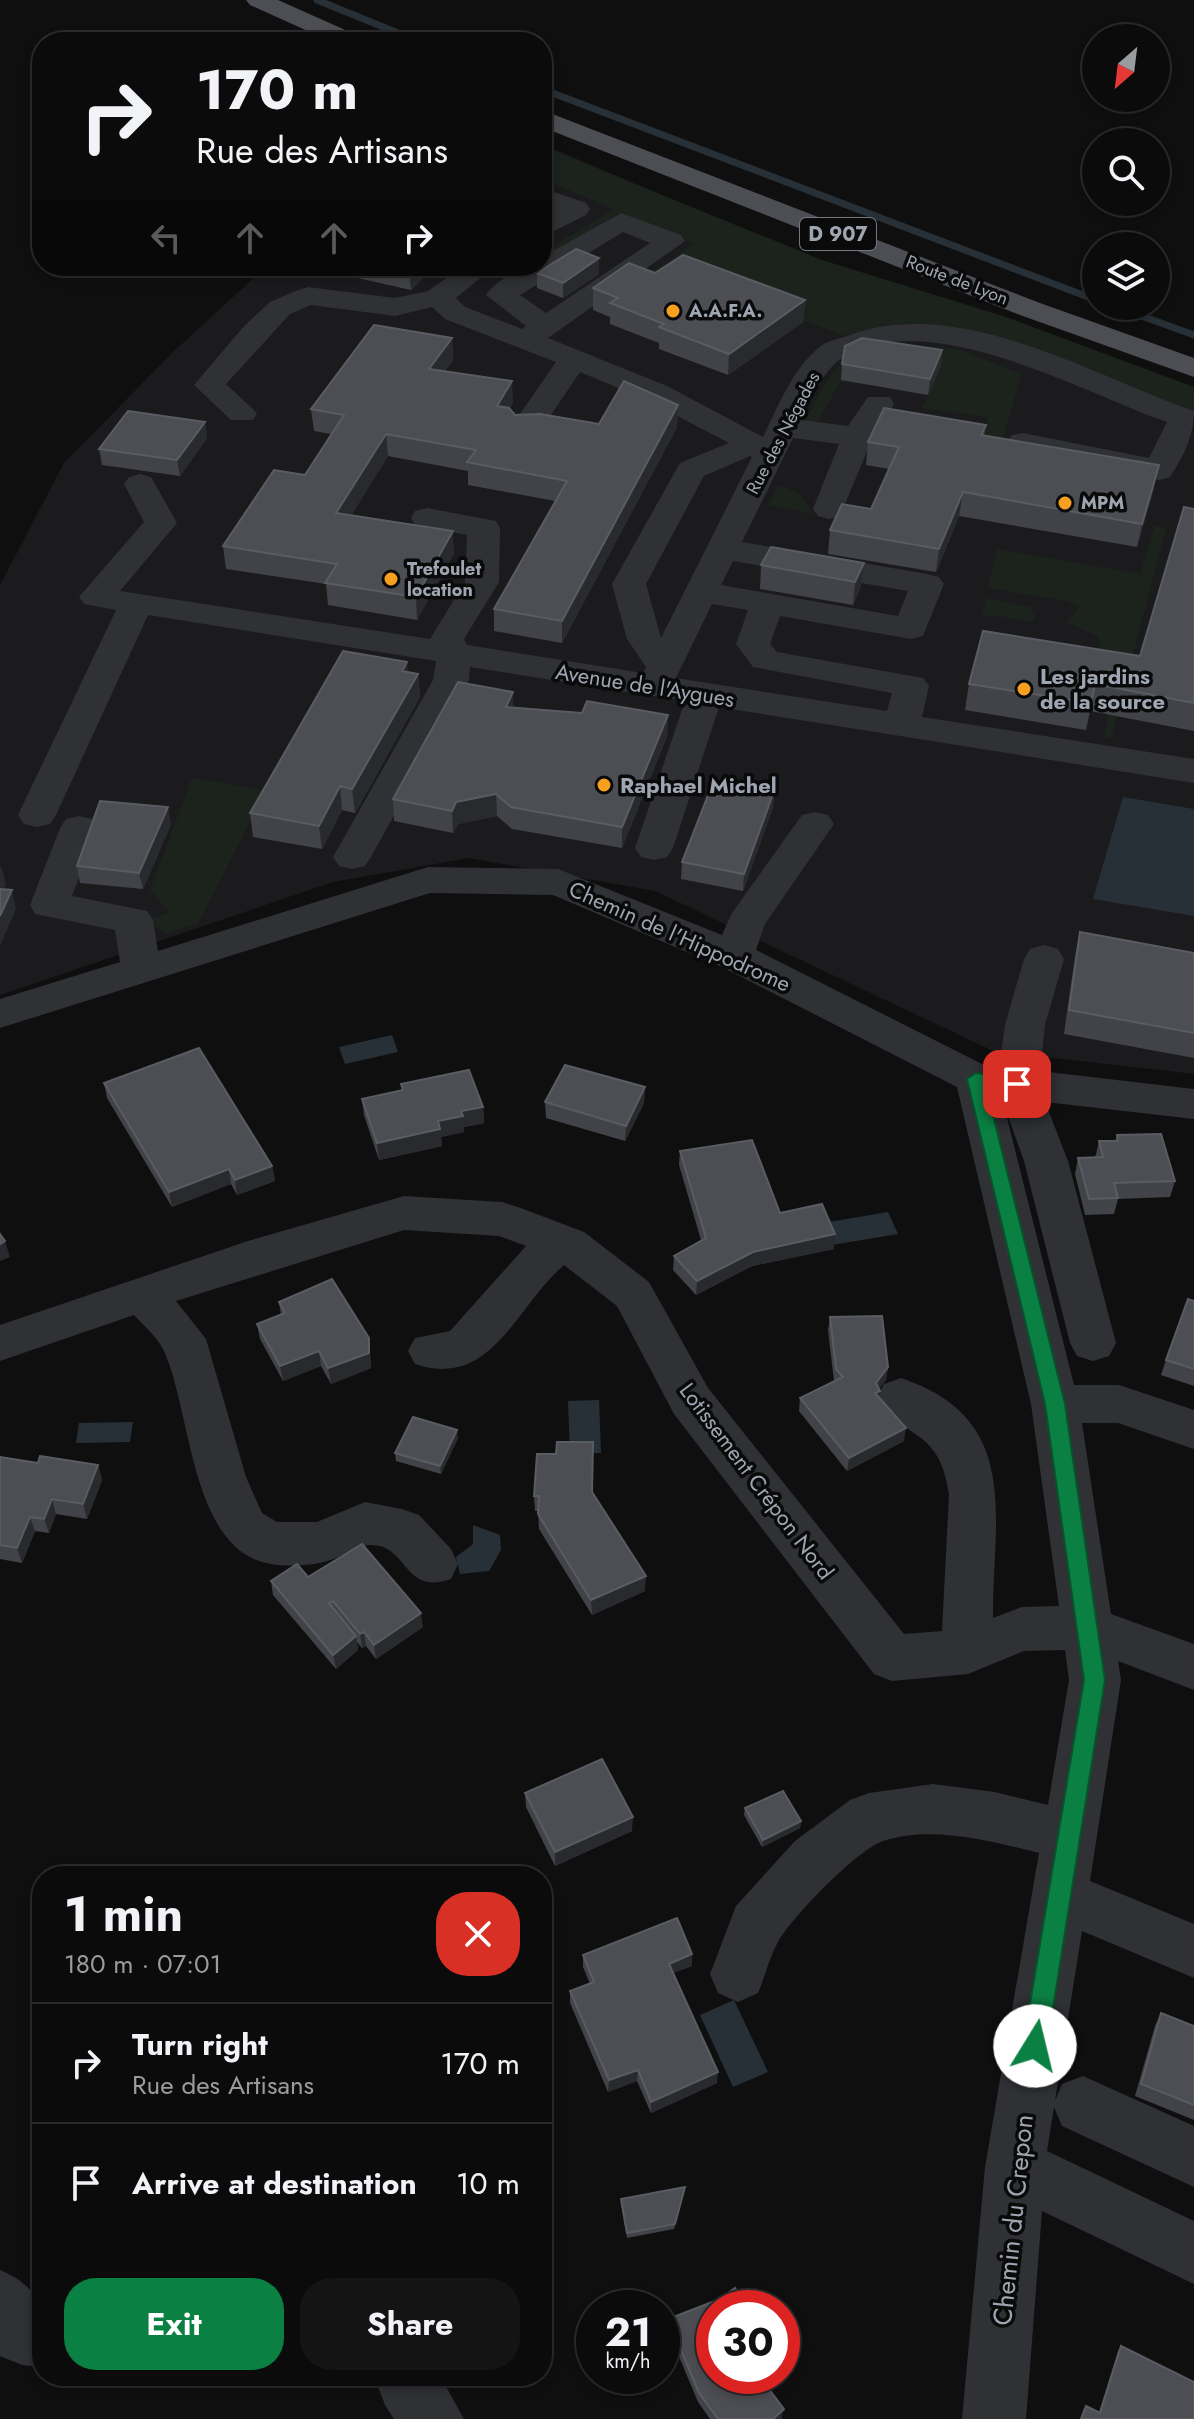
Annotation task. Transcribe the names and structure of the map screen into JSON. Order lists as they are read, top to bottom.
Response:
{
  "streets": {
    "main road": ["D 907", "Route de Lyon"],
    "street": [
      "Rue des Négades",
      "Avenue de l'Aygues",
      "Chemin de l'Hippodrome",
      "Lotissement Crépon Nord",
      "Chemin du Crepon"
    ]
  },
  "crossings": [
    ["Rue des Négades", "Avenue de l'Aygues"],
    ["Chemin de l'Hippodrome", "Chemin du Crepon"],
    ["Lotissement Crépon Nord", "Chemin du Crepon"]
  ],
  "places": [
    "A.A.F.A.",
    "MPM",
    "Trefoulet location",
    "Les jardins de la source",
    "Raphael Michel"
  ],
  "north": "bottom left",
  "page": {
    "turn": ["170 m", "Rue des Artisans"],
    "heading": ["1 min", "180 m · 07:01"],
    "list": [
      {
        "name": "Turn right",
        "note": "Rue des Artisans",
        "value": "170 m"
      },
      {
        "name": "Arrive at destination",
        "value": "10 m"
      }
    ],
    "buttons": ["Exit", "Share"],
    "speed": "21 km/h",
    "limit": "30"
  }
}
